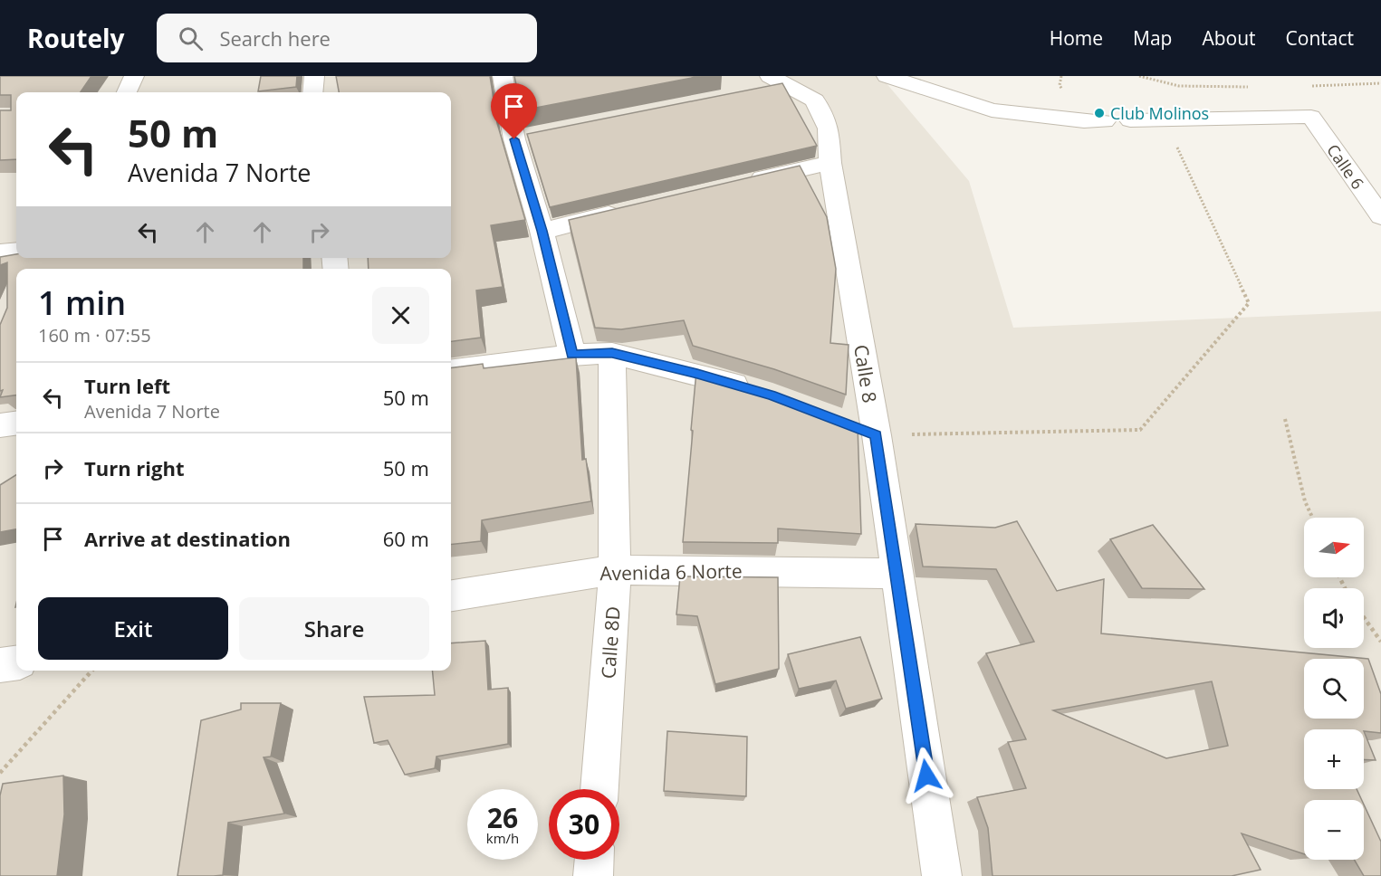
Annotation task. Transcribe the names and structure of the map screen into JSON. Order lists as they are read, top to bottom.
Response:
{
  "streets": {
    "street": [
      "Calle 6",
      "Calle 8",
      "Avenida 6 Norte",
      "Calle 8D"
    ]
  },
  "crossings": [
    ["Calle 8", "Avenida 6 Norte"],
    ["Avenida 6 Norte", "Calle 8D"]
  ],
  "places": ["Club Molinos"],
  "north": "right",
  "page": {
    "header": "Routely",
    "search": "Search here",
    "nav": [
      "Home",
      "Map",
      "About",
      "Contact"
    ],
    "turn": ["50 m", "Avenida 7 Norte"],
    "heading": ["1 min", "160 m · 07:55"],
    "list": [
      {
        "name": "Turn left",
        "note": "Avenida 7 Norte",
        "value": "50 m"
      },
      {
        "name": "Turn right",
        "value": "50 m"
      },
      {
        "name": "Arrive at destination",
        "value": "60 m"
      }
    ],
    "map_buttons": ["+", "−"],
    "buttons": ["Exit", "Share"],
    "speed": "26 km/h",
    "limit": "30"
  }
}
